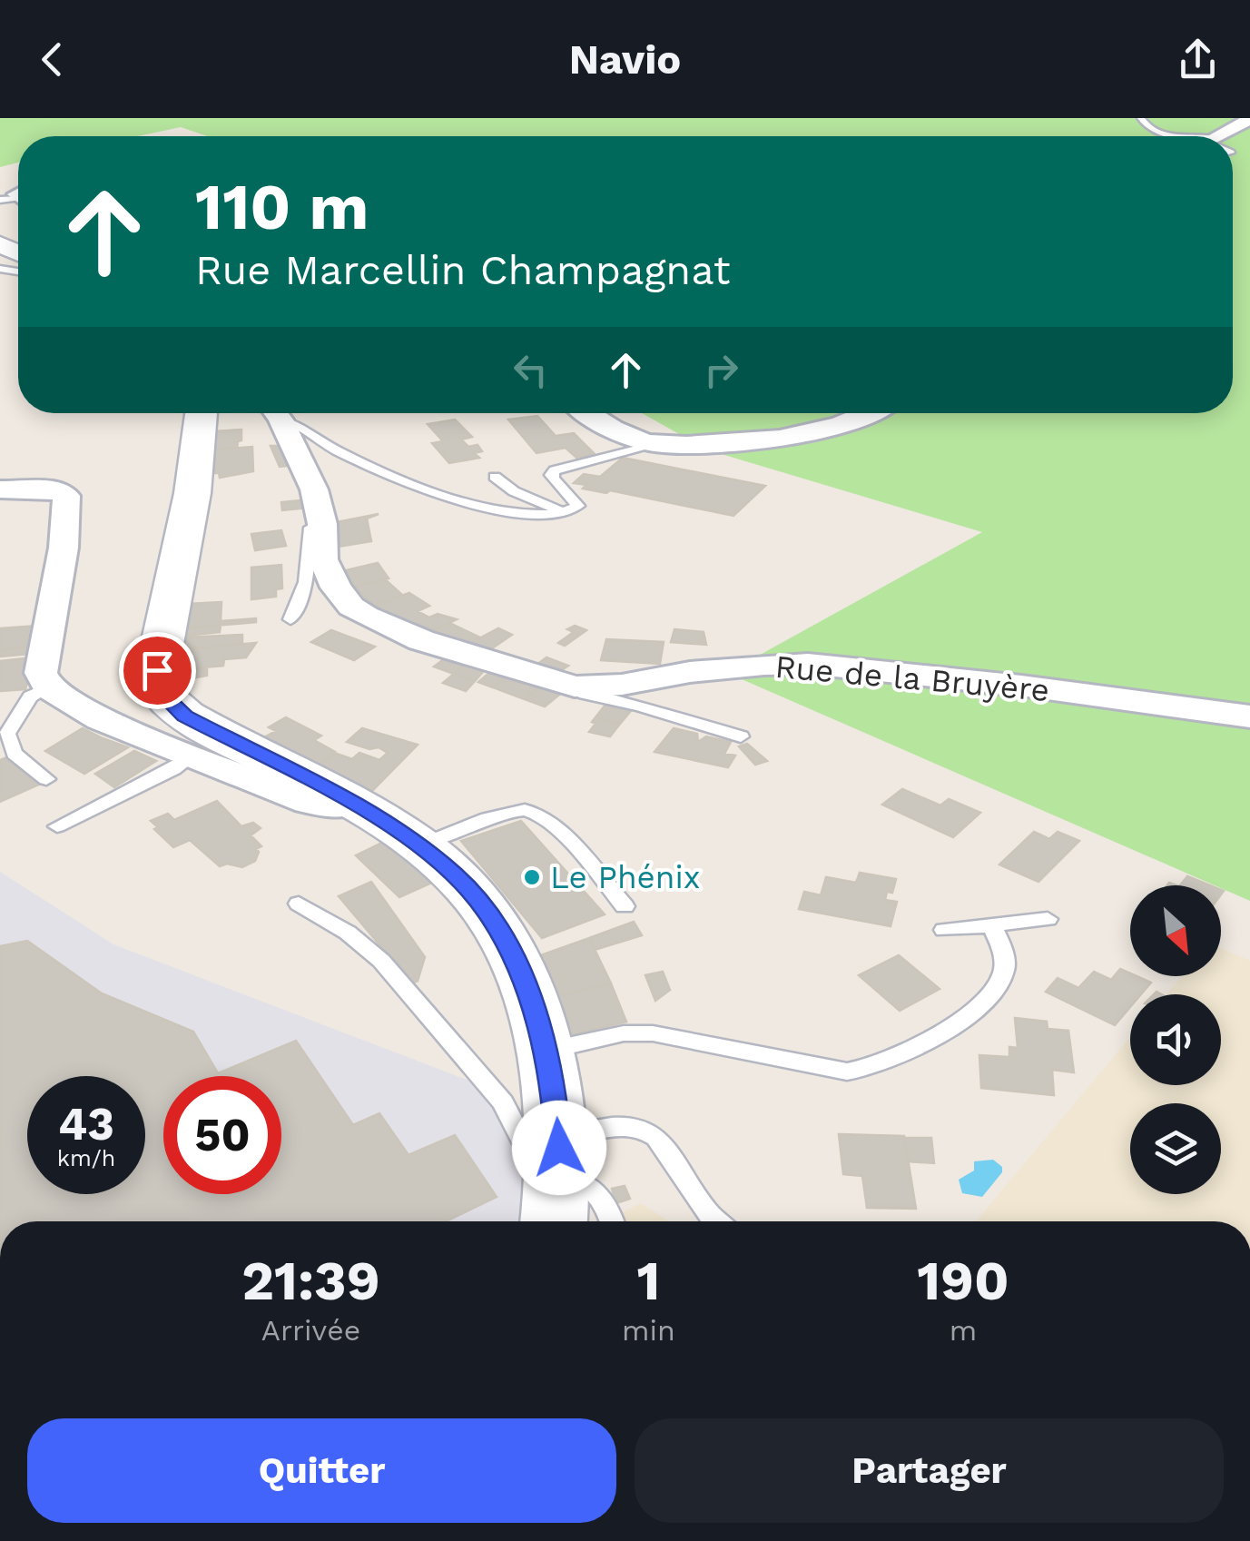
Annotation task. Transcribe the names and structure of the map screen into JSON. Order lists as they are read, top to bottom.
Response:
{
  "streets": {
    "street": ["Rue de la Bruyère"]
  },
  "places": ["Le Phénix"],
  "north": "bottom right",
  "page": {
    "header": "Navio",
    "turn": ["110 m", "Rue Marcellin Champagnat"],
    "speed": "43 km/h",
    "limit": "50",
    "eta": [
      "21:39",
      "Arrivée",
      "1",
      "min",
      "190",
      "m"
    ],
    "buttons": ["Quitter", "Partager"]
  }
}
